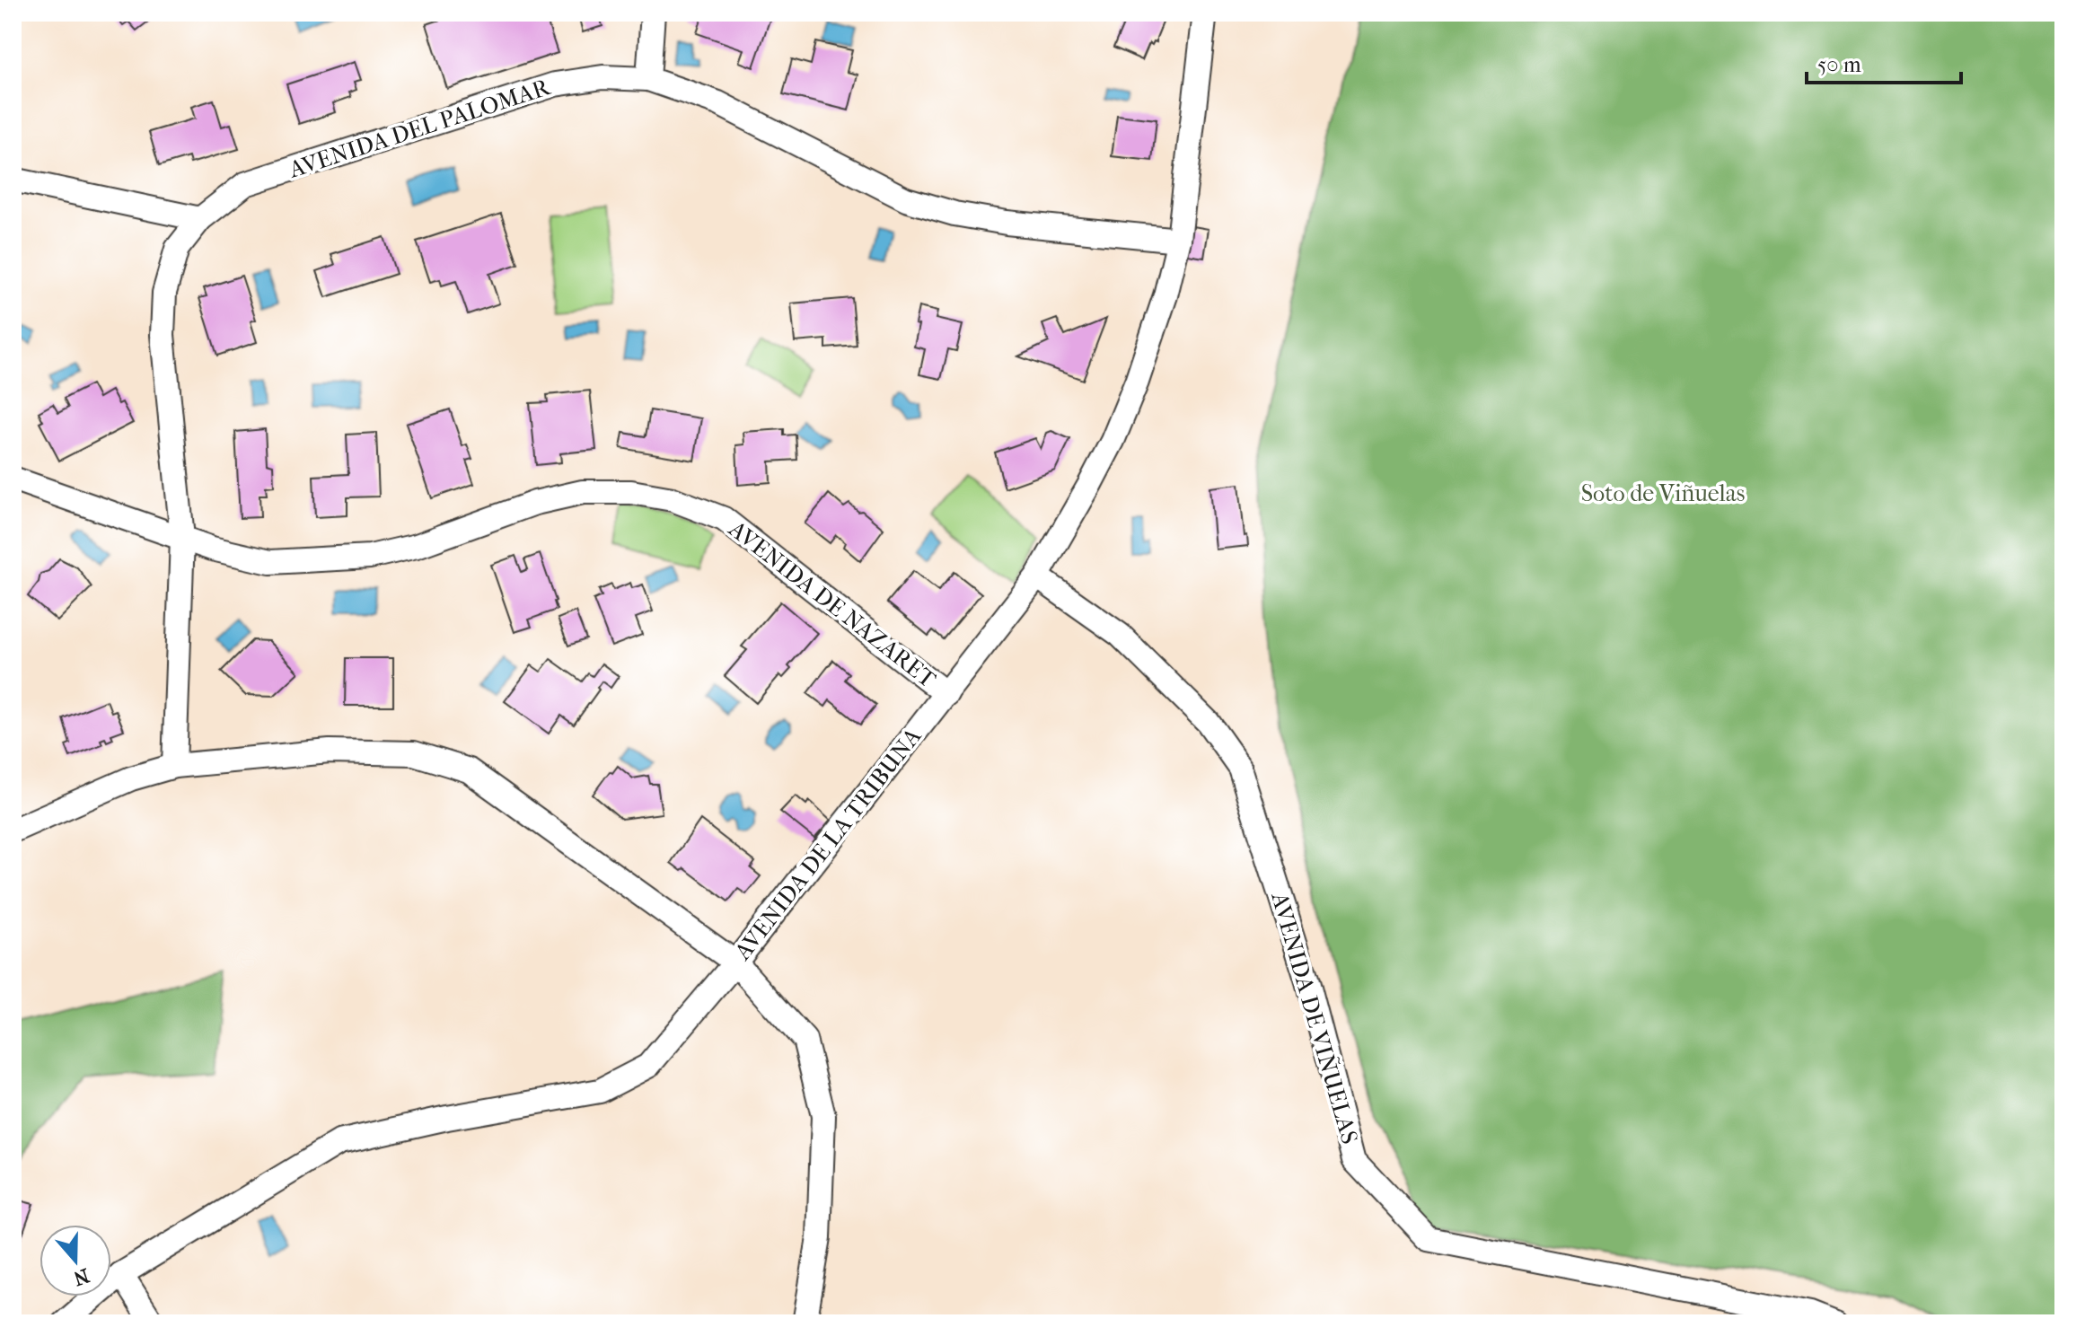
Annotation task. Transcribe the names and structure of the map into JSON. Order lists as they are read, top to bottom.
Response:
{
  "streets": {
    "street": [
      "AVENIDA DEL PALOMAR",
      "AVENIDA DE NAZARET",
      "AVENIDA DE LA TRIBUNA",
      "AVENIDA DE VIÑUELAS"
    ]
  },
  "crossings": [
    ["AVENIDA DEL PALOMAR", "AVENIDA DE NAZARET"],
    ["AVENIDA DEL PALOMAR", "AVENIDA DE LA TRIBUNA"],
    ["AVENIDA DE NAZARET", "AVENIDA DE LA TRIBUNA"],
    ["AVENIDA DE LA TRIBUNA", "AVENIDA DE VIÑUELAS"]
  ],
  "parks": ["Soto de Viñuelas"],
  "scale_bar": "50 m",
  "north": "bottom"
}
